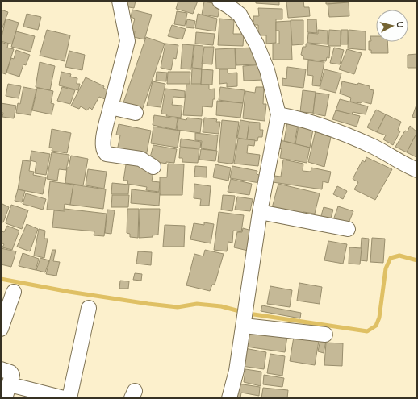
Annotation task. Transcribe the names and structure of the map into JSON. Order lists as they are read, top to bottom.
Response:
{
  "north": "right"
}
